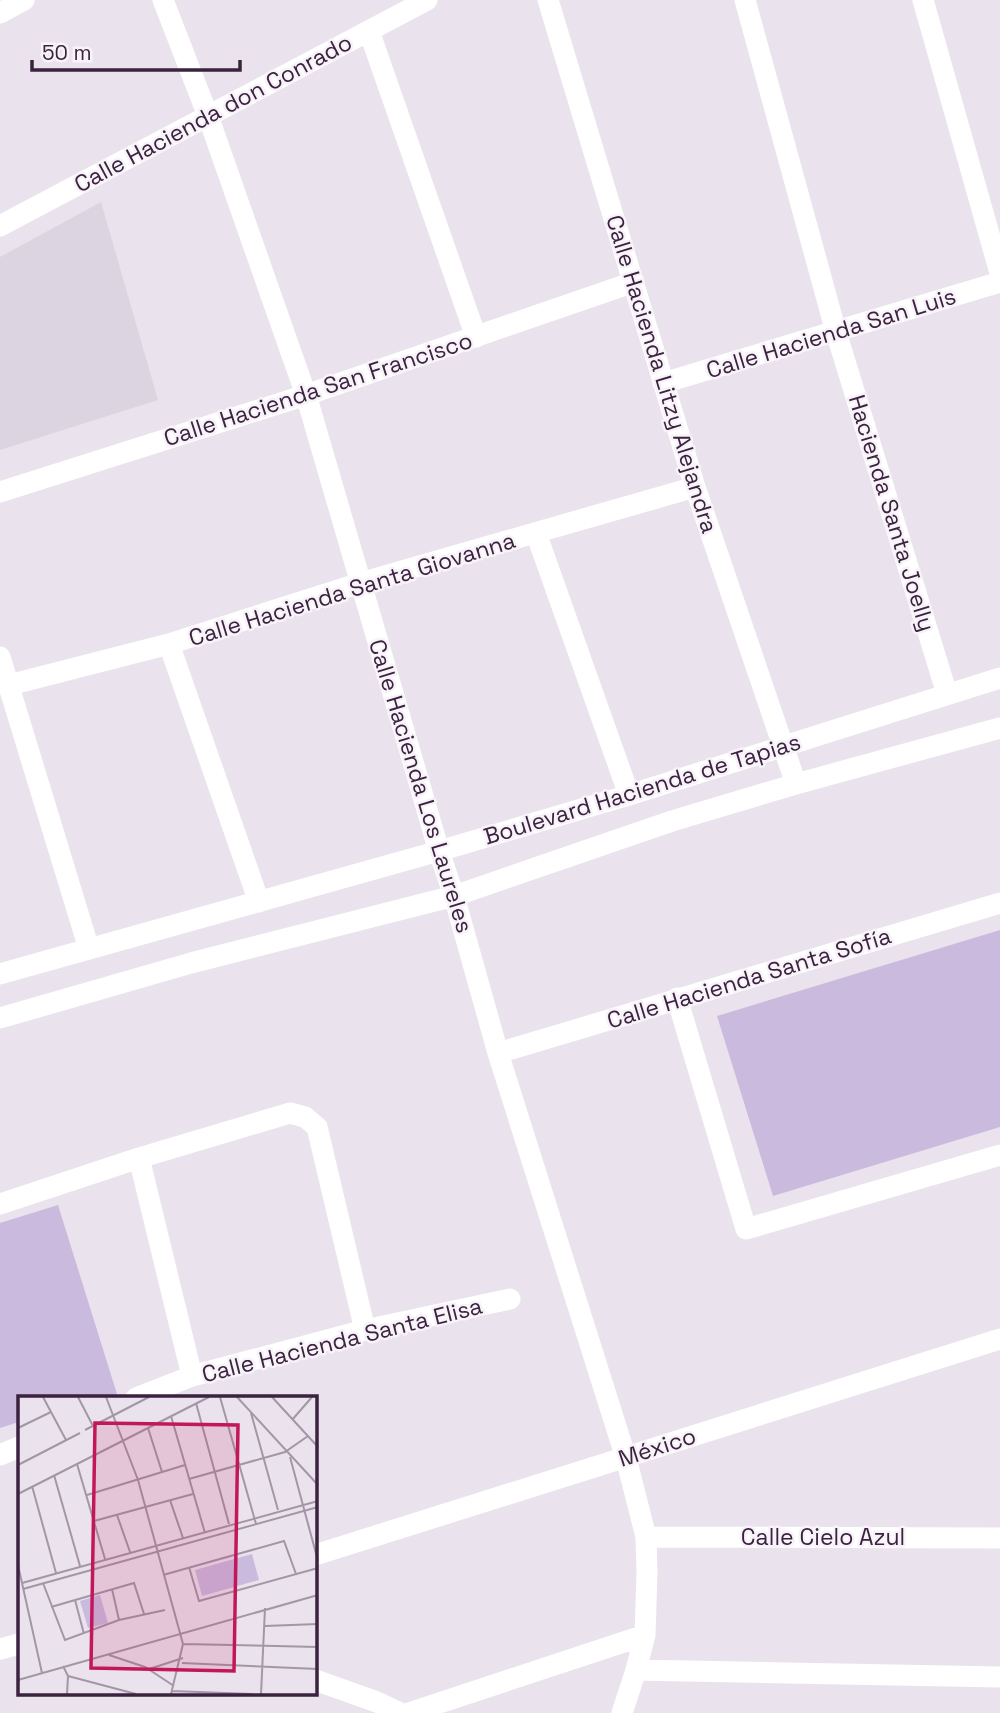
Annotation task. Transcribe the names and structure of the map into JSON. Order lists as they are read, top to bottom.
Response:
{
  "streets": {
    "street": [
      "Calle Hacienda don Conrado",
      "Calle Hacienda San Luis",
      "Calle Hacienda Litzy Alejandra",
      "Calle Hacienda San Francisco",
      "Hacienda Santa Joelly",
      "Calle Hacienda Santa Giovanna",
      "Calle Hacienda Los Laureles",
      "Boulevard Hacienda de Tapias",
      "Calle Hacienda Santa Sofía",
      "Calle Hacienda Santa Elisa",
      "México",
      "Calle Cielo Azul"
    ]
  },
  "crossings": [
    ["Calle Hacienda don Conrado", "Calle Hacienda Los Laureles"],
    ["Calle Hacienda San Luis", "Calle Hacienda Litzy Alejandra"],
    ["Calle Hacienda San Luis", "Hacienda Santa Joelly"],
    ["Calle Hacienda Litzy Alejandra", "Calle Hacienda San Francisco"],
    ["Calle Hacienda Litzy Alejandra", "Calle Hacienda Santa Giovanna"],
    ["Calle Hacienda Litzy Alejandra", "Boulevard Hacienda de Tapias"],
    ["Calle Hacienda San Francisco", "Calle Hacienda Los Laureles"],
    ["Hacienda Santa Joelly", "Boulevard Hacienda de Tapias"],
    ["Calle Hacienda Santa Giovanna", "Calle Hacienda Los Laureles"],
    ["Calle Hacienda Los Laureles", "Boulevard Hacienda de Tapias"],
    ["Calle Hacienda Los Laureles", "Calle Hacienda Santa Sofía"],
    ["Calle Hacienda Los Laureles", "México"],
    ["Calle Hacienda Los Laureles", "Calle Cielo Azul"]
  ],
  "scale_bar": "50 m"
}
